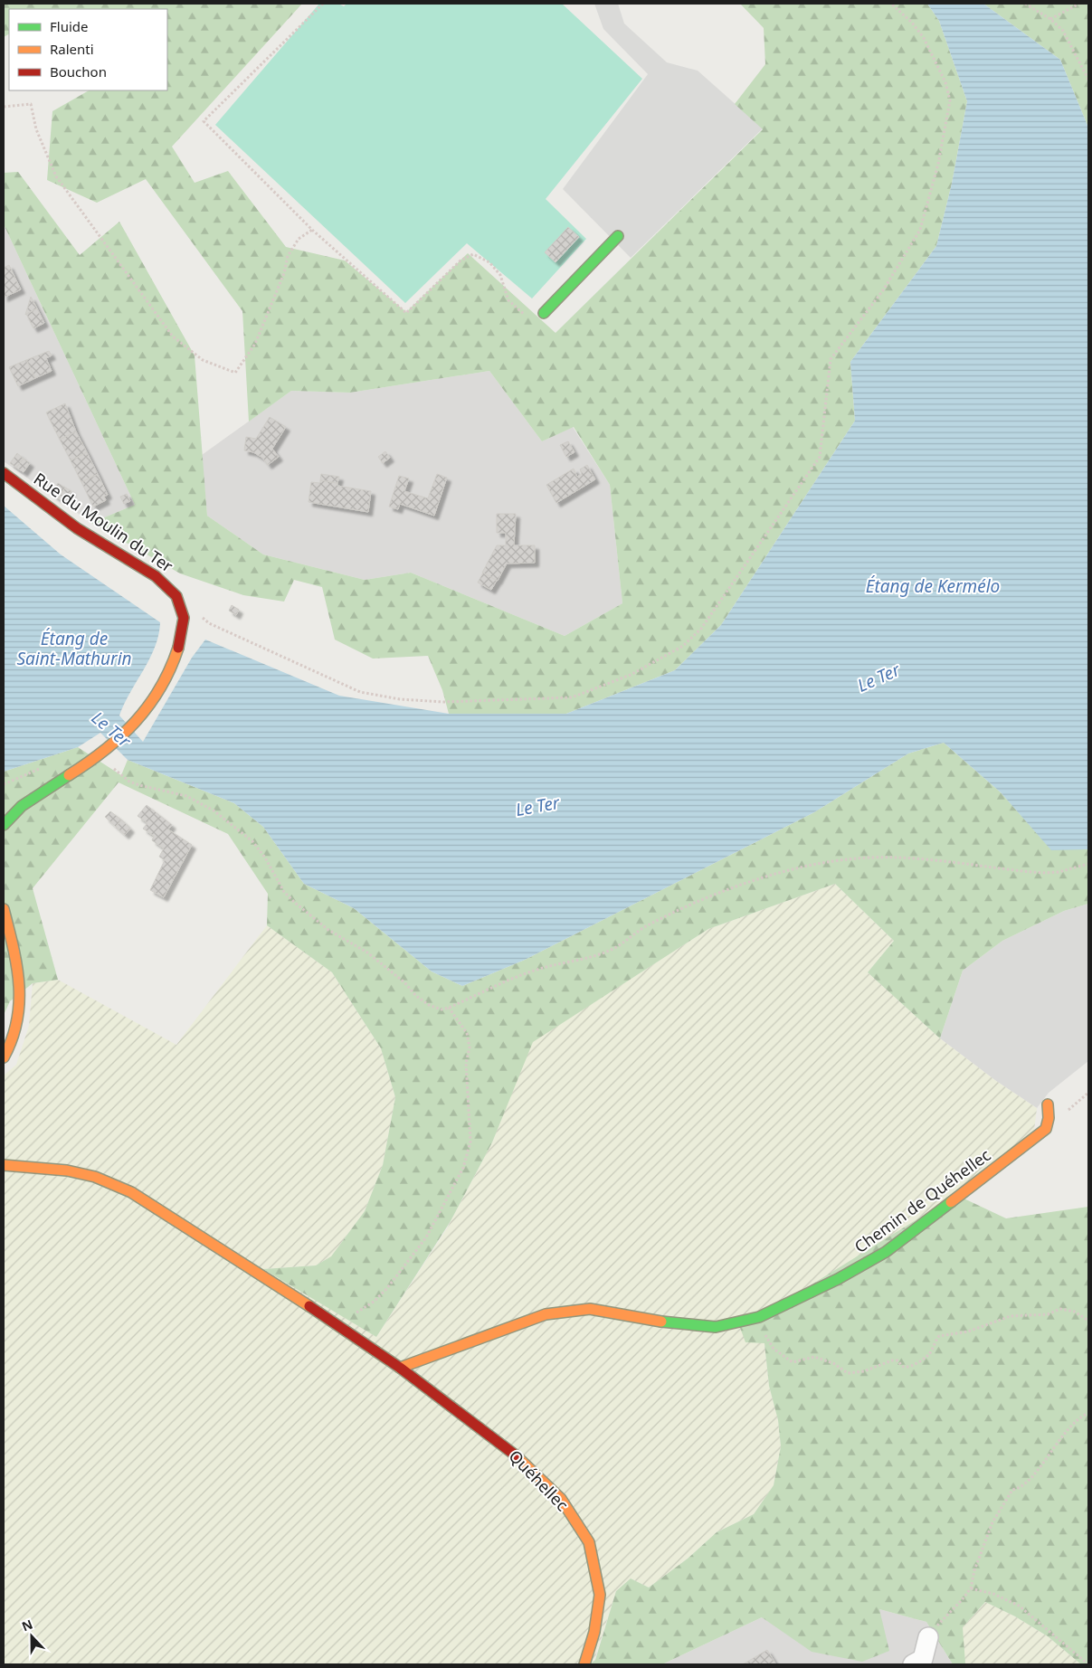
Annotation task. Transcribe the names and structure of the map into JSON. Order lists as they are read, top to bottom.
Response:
{
  "streets": {
    "street": ["Rue du Moulin du Ter", "Chemin de Quéhellec", "Quéhellec"]
  },
  "crossings": [
    ["Chemin de Quéhellec", "Quéhellec"]
  ],
  "water": ["Étang de Kermélo", "Étang de Saint-Mathurin", "Le Ter"],
  "legend": ["Fluide", "Ralenti", "Bouchon"],
  "north": "top"
}
